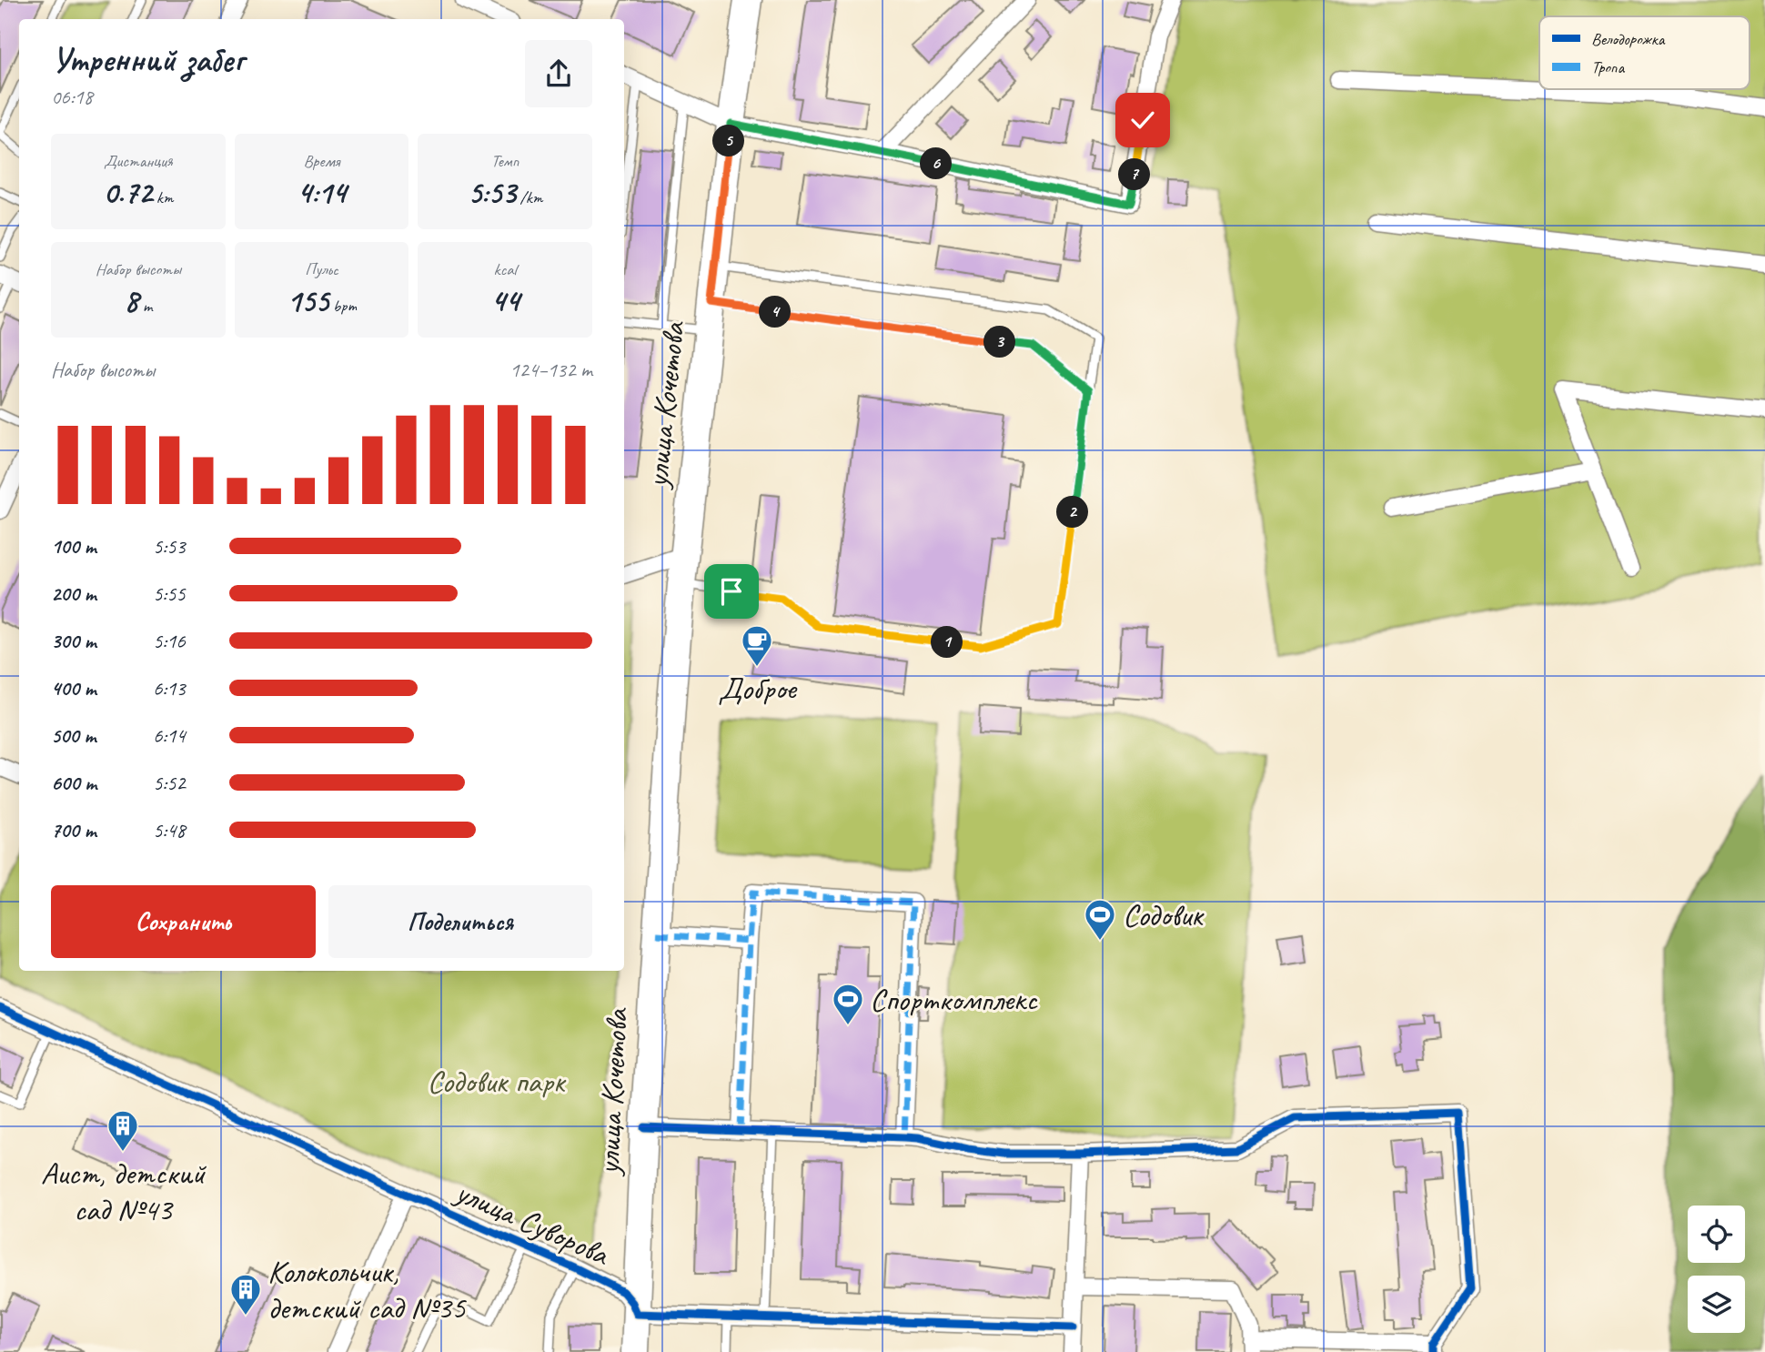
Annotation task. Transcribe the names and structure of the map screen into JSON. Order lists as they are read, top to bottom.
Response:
{
  "streets": {
    "main road": ["улица Кочетова"],
    "street": ["улица Суворова"]
  },
  "crossings": [
    ["улица Кочетова", "улица Суворова"]
  ],
  "parks": ["Содовик парк"],
  "places": {
    "cafe": ["Доброе"],
    "sports": ["Содовик", "Спорткомплекс"],
    "building": ["Аист, детский сад №43", "Колокольчик, детский сад №35"]
  },
  "legend": ["Велодорожка", "Тропа"],
  "page": {
    "heading": ["Утренний забег", "06:18"],
    "pins": [
      "5",
      "6",
      "7",
      "4",
      "3",
      "2",
      "1"
    ],
    "stats": [
      ["Дистанция", "0.72 km"],
      ["Время", "4:14"],
      ["Темп", "5:53 /km"],
      ["Набор высоты", "8 m"],
      ["Пульс", "155 bpm"],
      ["kcal", "44"]
    ],
    "chart": ["Набор высоты", "124–132 m"],
    "list": [
      {
        "name": "100 m",
        "note": "5:53"
      },
      {
        "name": "200 m",
        "note": "5:55"
      },
      {
        "name": "300 m",
        "note": "5:16"
      },
      {
        "name": "400 m",
        "note": "6:13"
      },
      {
        "name": "500 m",
        "note": "6:14"
      },
      {
        "name": "600 m",
        "note": "5:52"
      },
      {
        "name": "700 m",
        "note": "5:48"
      }
    ],
    "buttons": ["Сохранить", "Поделиться"]
  }
}
